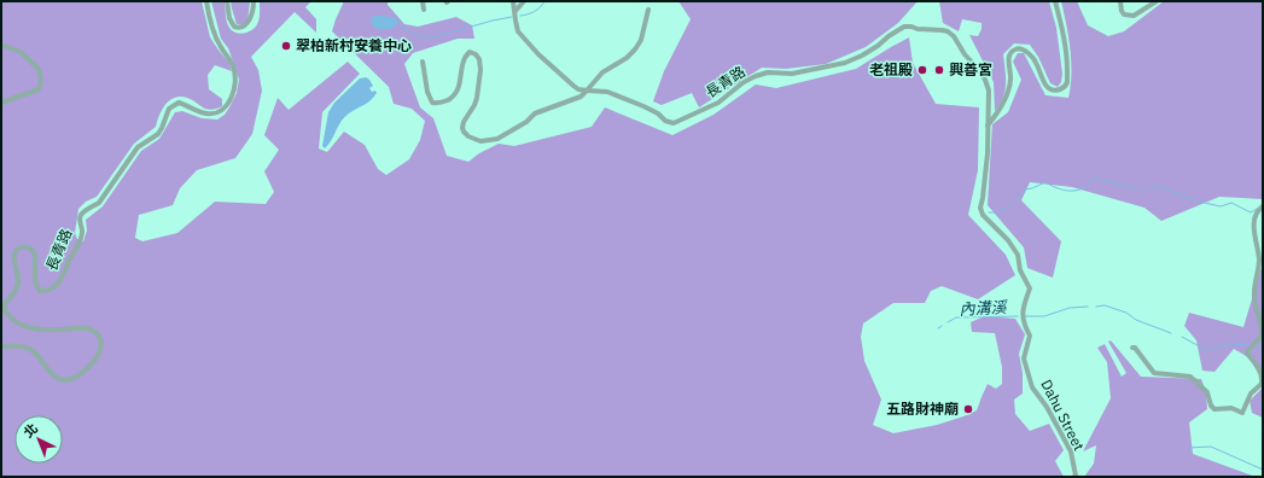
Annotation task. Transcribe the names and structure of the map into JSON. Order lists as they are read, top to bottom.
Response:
{
  "streets": {
    "street": ["長青路", "Dahu Street"]
  },
  "crossings": [
    ["長青路", "Dahu Street"]
  ],
  "water": ["內溝溪"],
  "places": [
    "翠柏新村安養中心",
    "老祖殿",
    "興善宮",
    "五路財神廟"
  ],
  "north": "top left"
}
